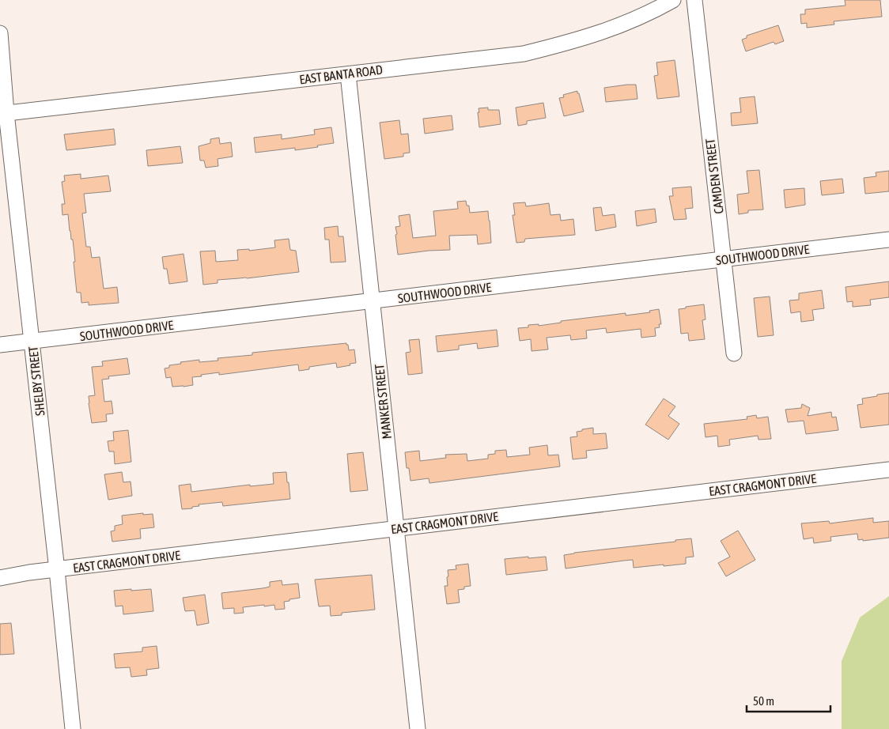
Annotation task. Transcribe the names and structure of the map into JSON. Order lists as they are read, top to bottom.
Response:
{
  "streets": {
    "street": [
      "EAST BANTA ROAD",
      "CAMDEN STREET",
      "SOUTHWOOD DRIVE",
      "SHELBY STREET",
      "MANKER STREET",
      "EAST CRAGMONT DRIVE"
    ]
  },
  "crossings": [
    ["EAST BANTA ROAD", "SHELBY STREET"],
    ["EAST BANTA ROAD", "MANKER STREET"],
    ["CAMDEN STREET", "SOUTHWOOD DRIVE"],
    ["SOUTHWOOD DRIVE", "SHELBY STREET"],
    ["SOUTHWOOD DRIVE", "MANKER STREET"],
    ["SHELBY STREET", "EAST CRAGMONT DRIVE"],
    ["MANKER STREET", "EAST CRAGMONT DRIVE"]
  ],
  "scale_bar": "50 m"
}
